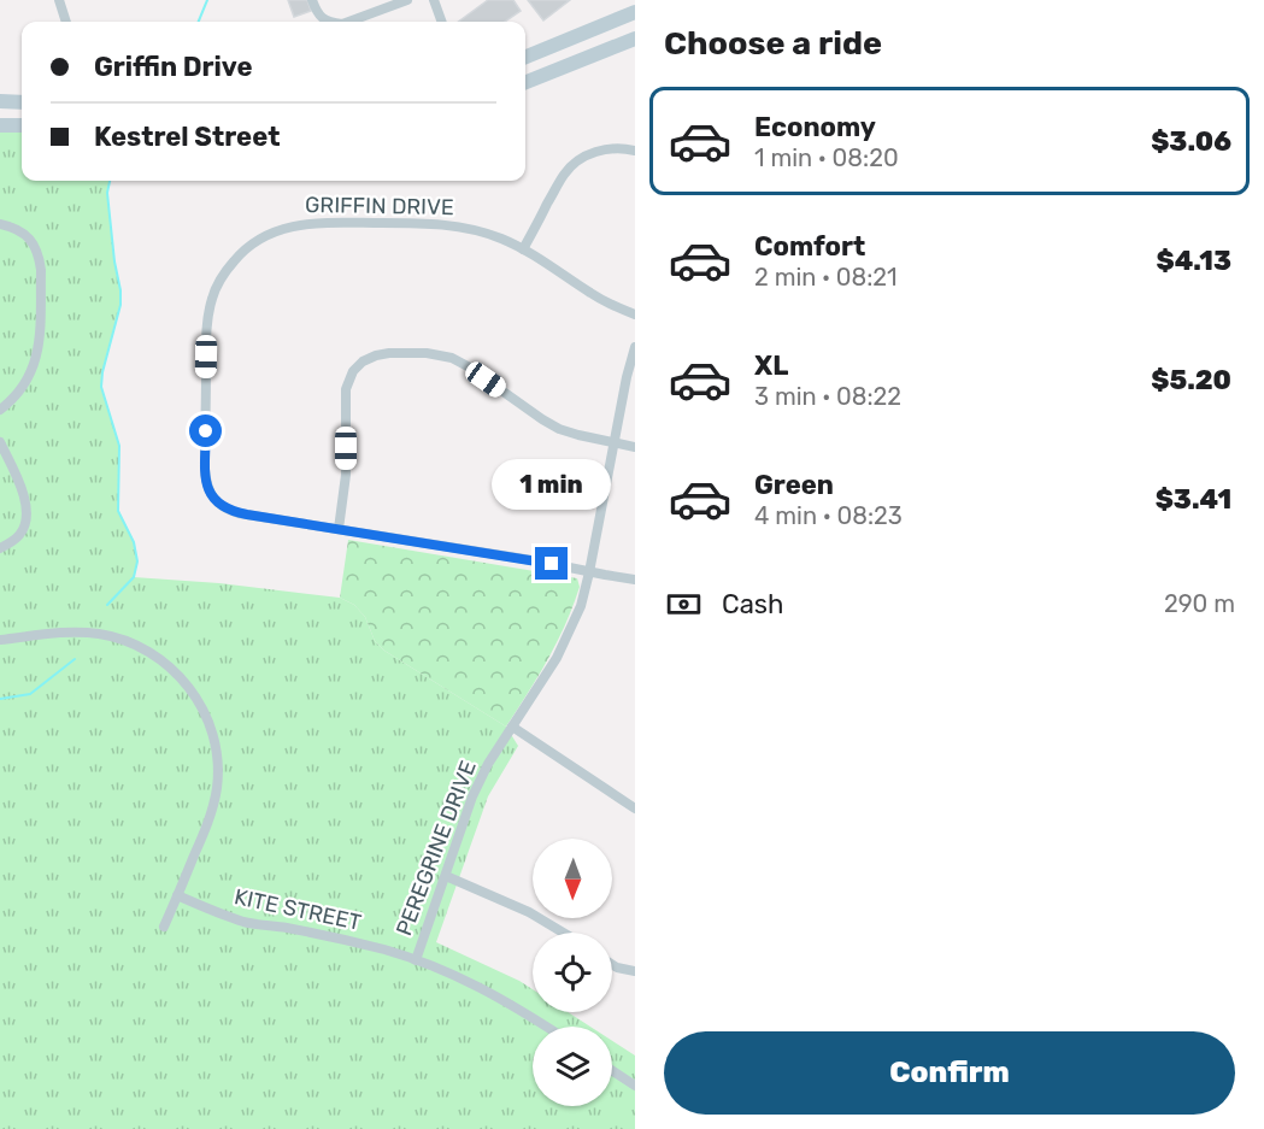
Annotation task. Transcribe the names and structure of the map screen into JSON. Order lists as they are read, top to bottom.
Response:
{
  "streets": {
    "street": ["GRIFFIN DRIVE", "PEREGRINE DRIVE", "KITE STREET"]
  },
  "crossings": [
    ["PEREGRINE DRIVE", "KITE STREET"]
  ],
  "north": "bottom",
  "page": {
    "heading": "Choose a ride",
    "banner": ["Griffin Drive", "Kestrel Street"],
    "list": [
      {
        "name": "Economy",
        "note": "1 min · 08:20",
        "value": "$3.06"
      },
      {
        "name": "Comfort",
        "note": "2 min · 08:21",
        "value": "$4.13"
      },
      {
        "name": "XL",
        "note": "3 min · 08:22",
        "value": "$5.20"
      },
      {
        "name": "Green",
        "note": "4 min · 08:23",
        "value": "$3.41"
      }
    ],
    "bubble": "1 min",
    "pay": ["Cash", "290 m"],
    "buttons": "Confirm"
  }
}
